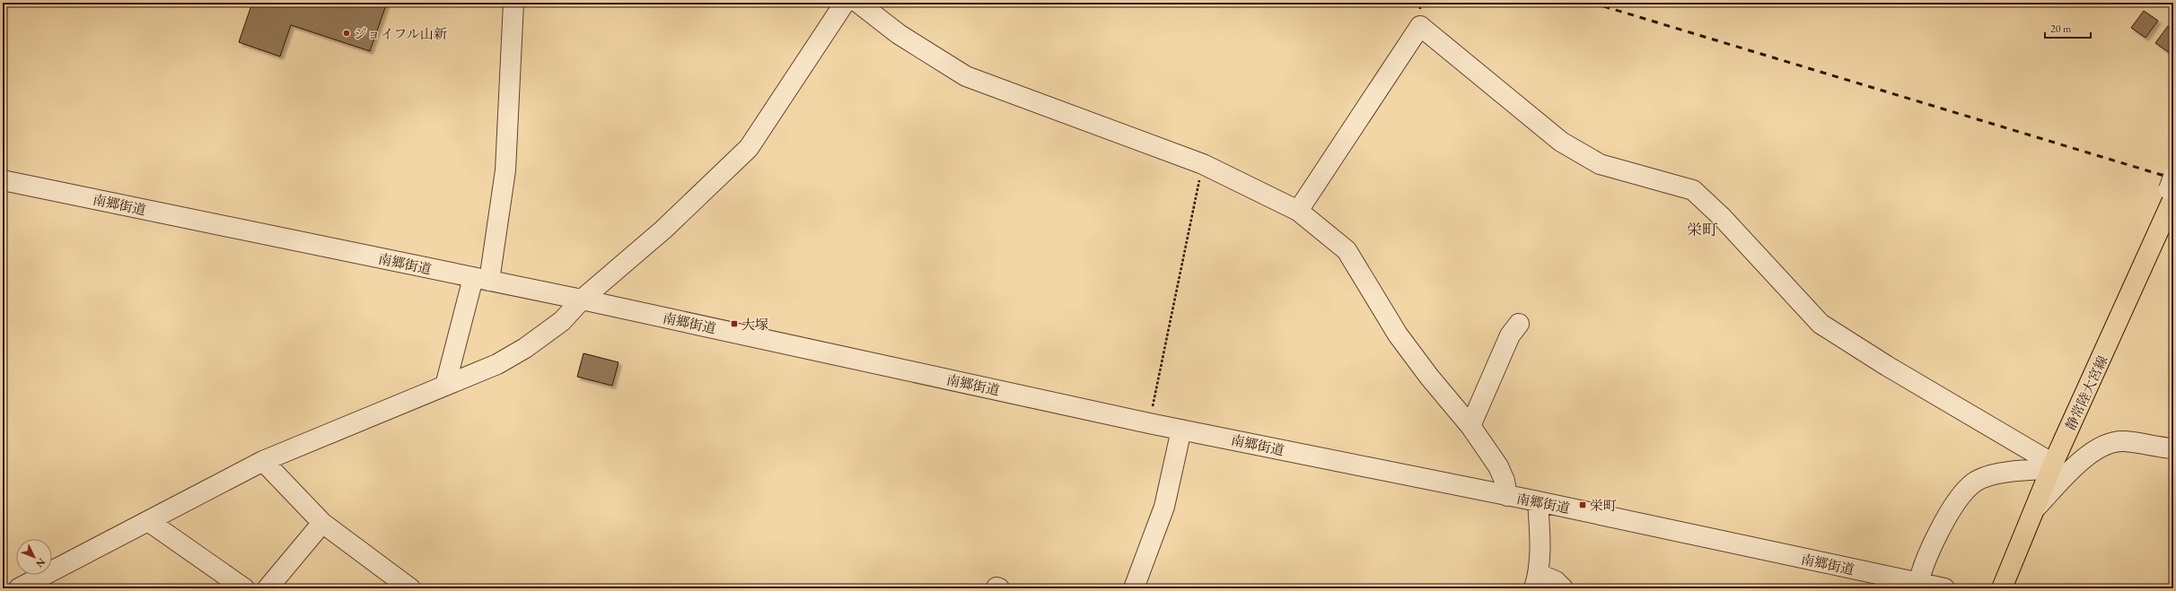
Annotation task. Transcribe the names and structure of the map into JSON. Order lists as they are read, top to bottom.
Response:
{
  "streets": {
    "main road": ["静常陸大宮線"],
    "street": ["南郷街道"]
  },
  "districts": ["栄町"],
  "places": {
    "other": ["ジョイフル山新"],
    "transit": ["大塚", "栄町"]
  },
  "scale_bar": "20 m",
  "north": "bottom right"
}
